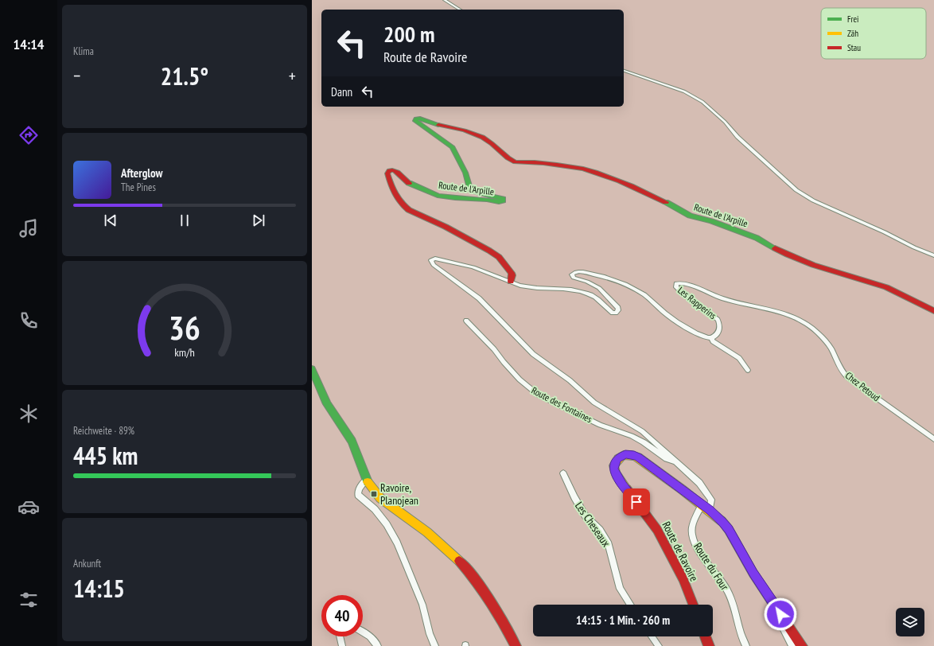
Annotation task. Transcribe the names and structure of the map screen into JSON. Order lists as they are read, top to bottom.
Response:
{
  "streets": {
    "street": [
      "Route de l'Arpille",
      "Les Rapperins",
      "Chez Petoud",
      "Route des Fontaines",
      "Les Cheseaux",
      "Route de Ravoire",
      "Route du Four"
    ]
  },
  "crossings": [
    ["Les Rapperins", "Chez Petoud"],
    ["Route de Ravoire", "Route du Four"]
  ],
  "places": {
    "transit": ["Ravoire, Planojean"]
  },
  "legend": ["Frei", "Zäh", "Stau"],
  "page": {
    "tabs": "14:14",
    "tile": [
      "Klima",
      ["Reichweite · 89%", "445 km"],
      ["Ankunft", "14:15"]
    ],
    "turn": ["200 m", "Route de Ravoire"],
    "heat": ["−", "21.5°", "+"],
    "then": "Dann",
    "song": ["Afterglow", "The Pines"],
    "limit": "40",
    "trip": "14:15 · 1 Min. · 260 m",
    "gauge": ["36", "km/h"]
  }
}
